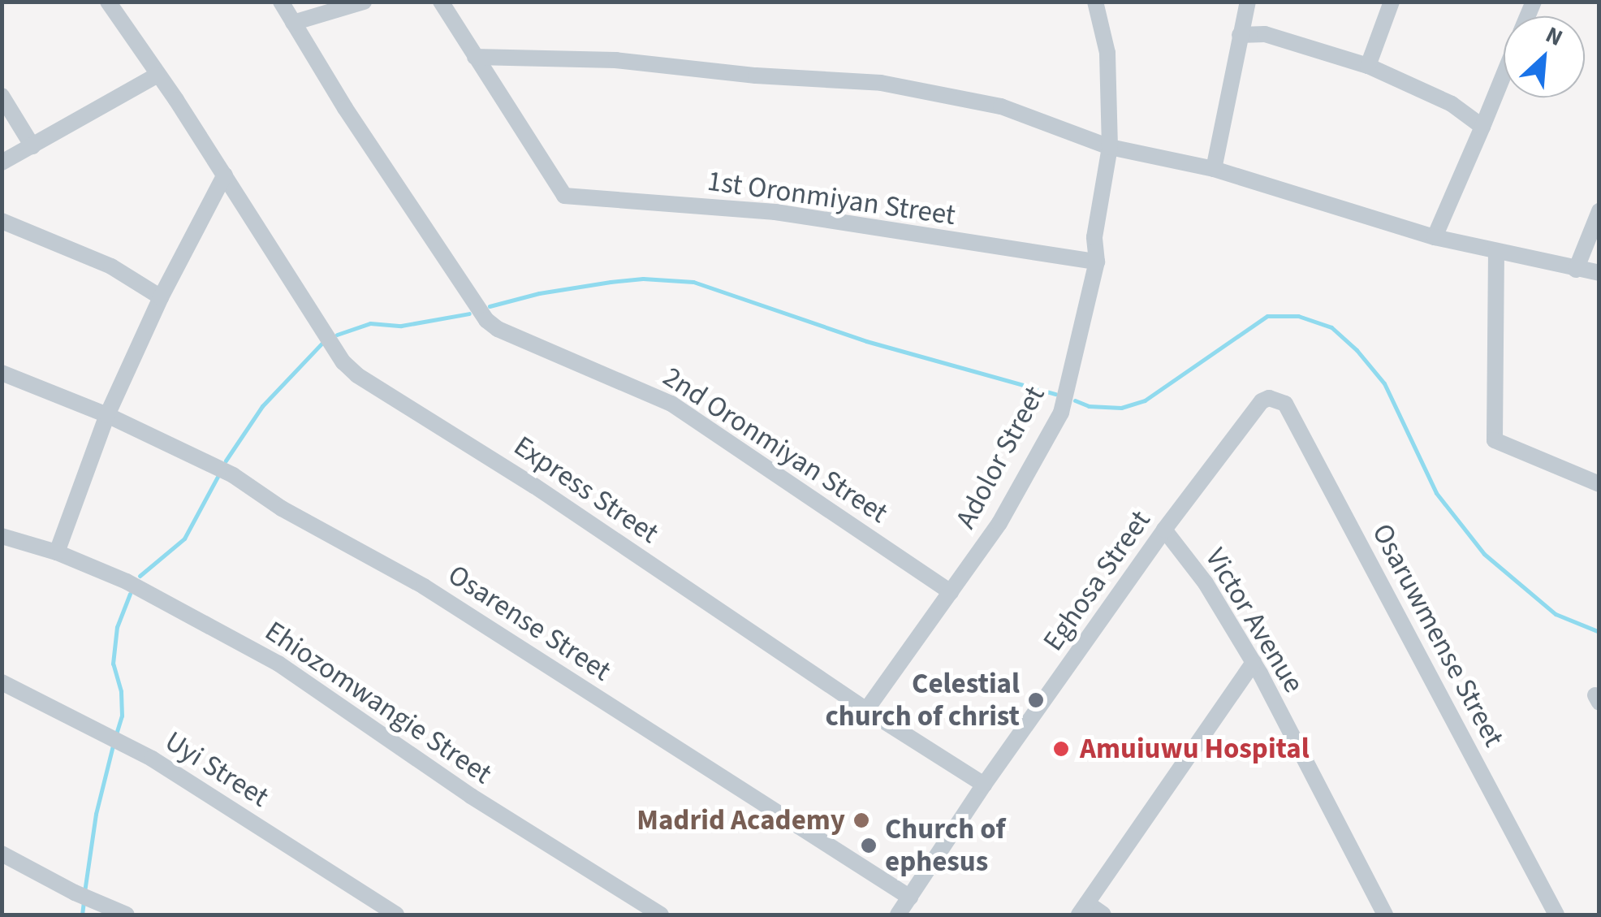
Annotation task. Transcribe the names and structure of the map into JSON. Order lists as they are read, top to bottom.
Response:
{
  "streets": {
    "street": [
      "1st Oronmiyan Street",
      "2nd Oronmiyan Street",
      "Adolor Street",
      "Express Street",
      "Eghosa Street",
      "Victor Avenue",
      "Osarense Street",
      "Osaruwmense Street",
      "Ehiozomwangie Street",
      "Uyi Street"
    ]
  },
  "crossings": [
    ["1st Oronmiyan Street", "Adolor Street"],
    ["2nd Oronmiyan Street", "Adolor Street"],
    ["Adolor Street", "Express Street"],
    ["Express Street", "Eghosa Street"],
    ["Eghosa Street", "Victor Avenue"],
    ["Eghosa Street", "Osarense Street"],
    ["Eghosa Street", "Osaruwmense Street"]
  ],
  "places": [
    "Celestial church of christ",
    "Amuiuwu Hospital",
    "Madrid Academy",
    "Church of ephesus"
  ],
  "north": "top right"
}
